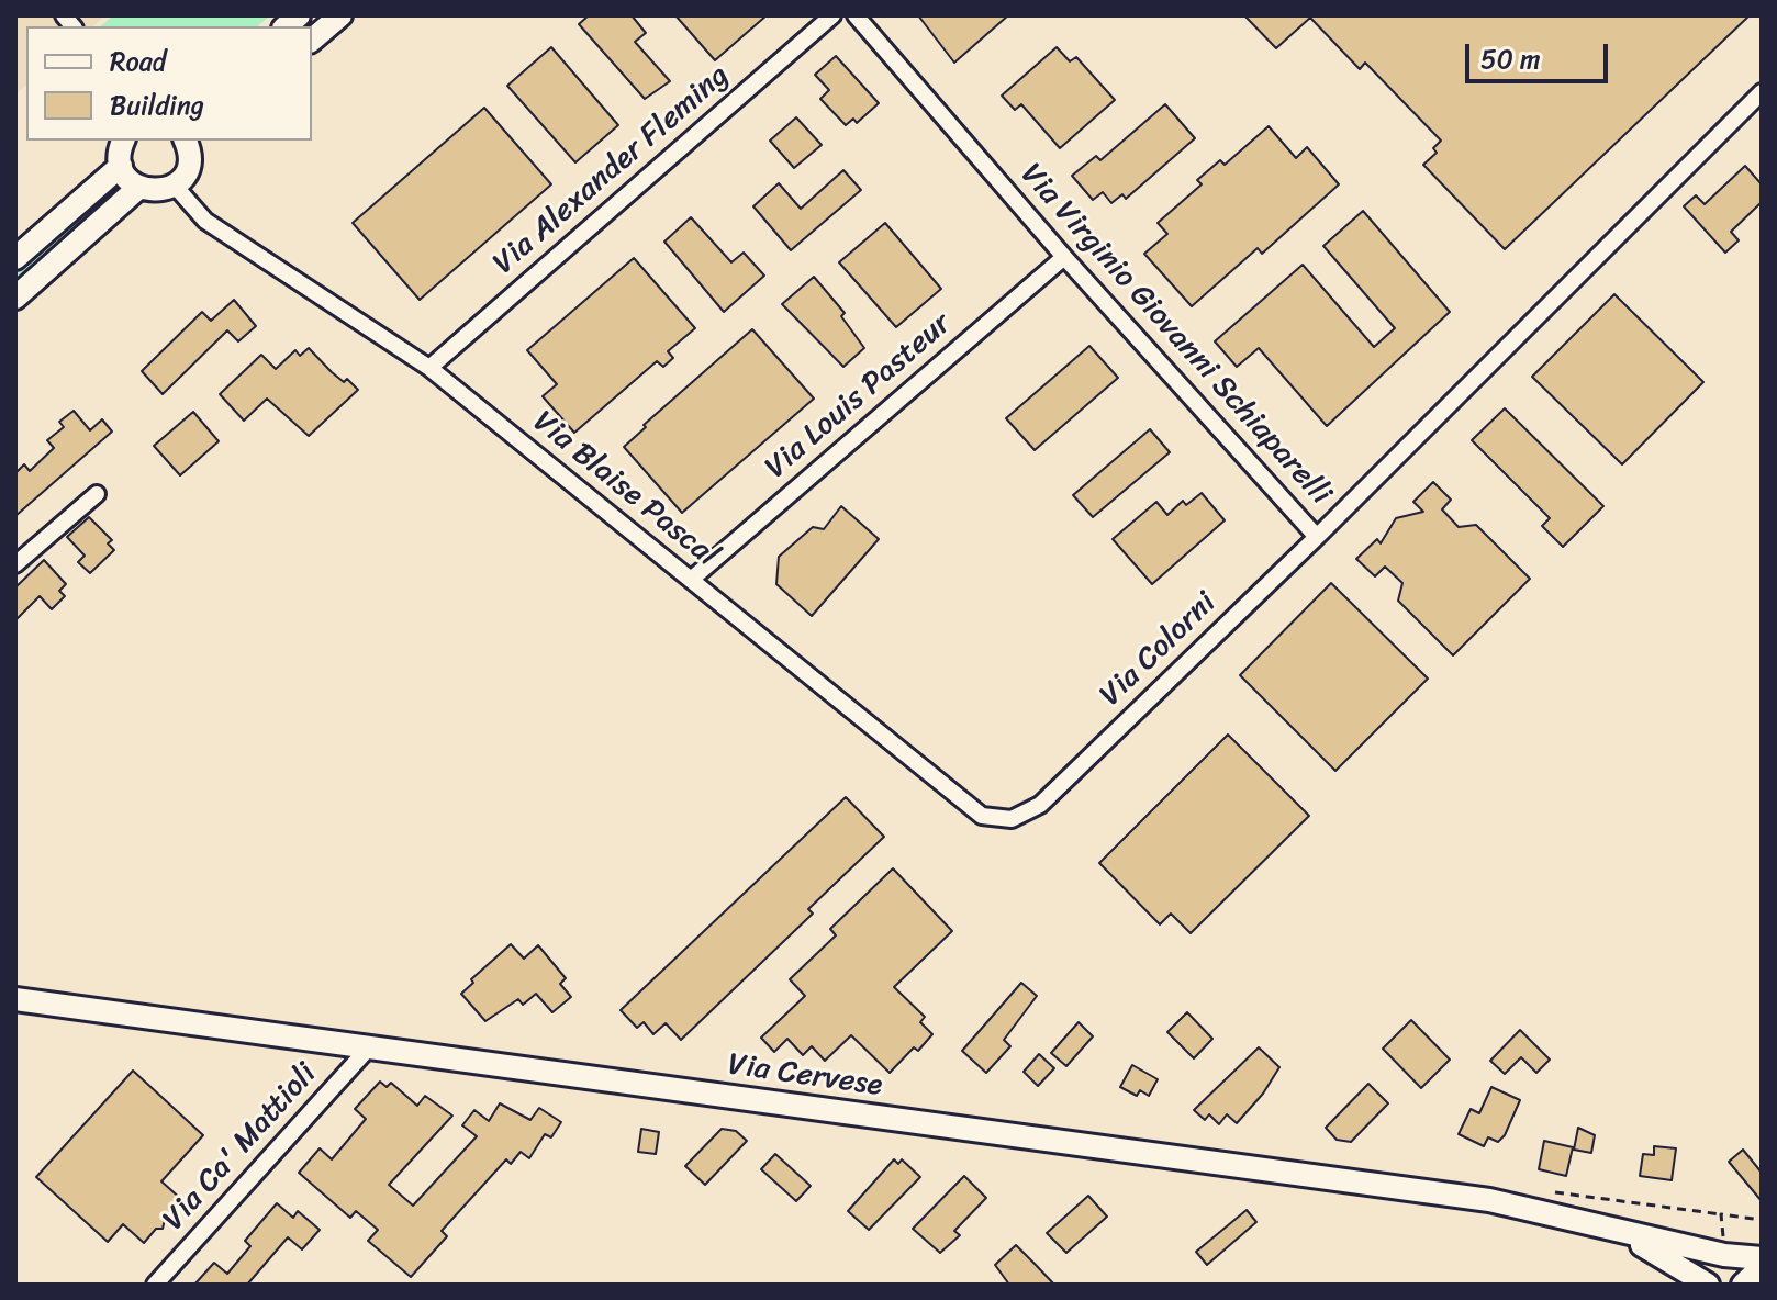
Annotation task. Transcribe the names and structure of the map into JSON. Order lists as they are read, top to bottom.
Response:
{
  "streets": {
    "main road": ["Via Cervese"],
    "street": [
      "Via Alexander Fleming",
      "Via Virginio Giovanni Schiaparelli",
      "Via Louis Pasteur",
      "Via Blaise Pascal",
      "Via Colorni",
      "Via Ca' Mattioli"
    ]
  },
  "crossings": [
    ["Via Alexander Fleming", "Via Blaise Pascal"],
    ["Via Virginio Giovanni Schiaparelli", "Via Louis Pasteur"],
    ["Via Virginio Giovanni Schiaparelli", "Via Colorni"],
    ["Via Louis Pasteur", "Via Blaise Pascal"],
    ["Via Blaise Pascal", "Via Colorni"],
    ["Via Cervese", "Via Ca' Mattioli"]
  ],
  "legend": ["Road", "Building"],
  "scale_bar": "50 m"
}
